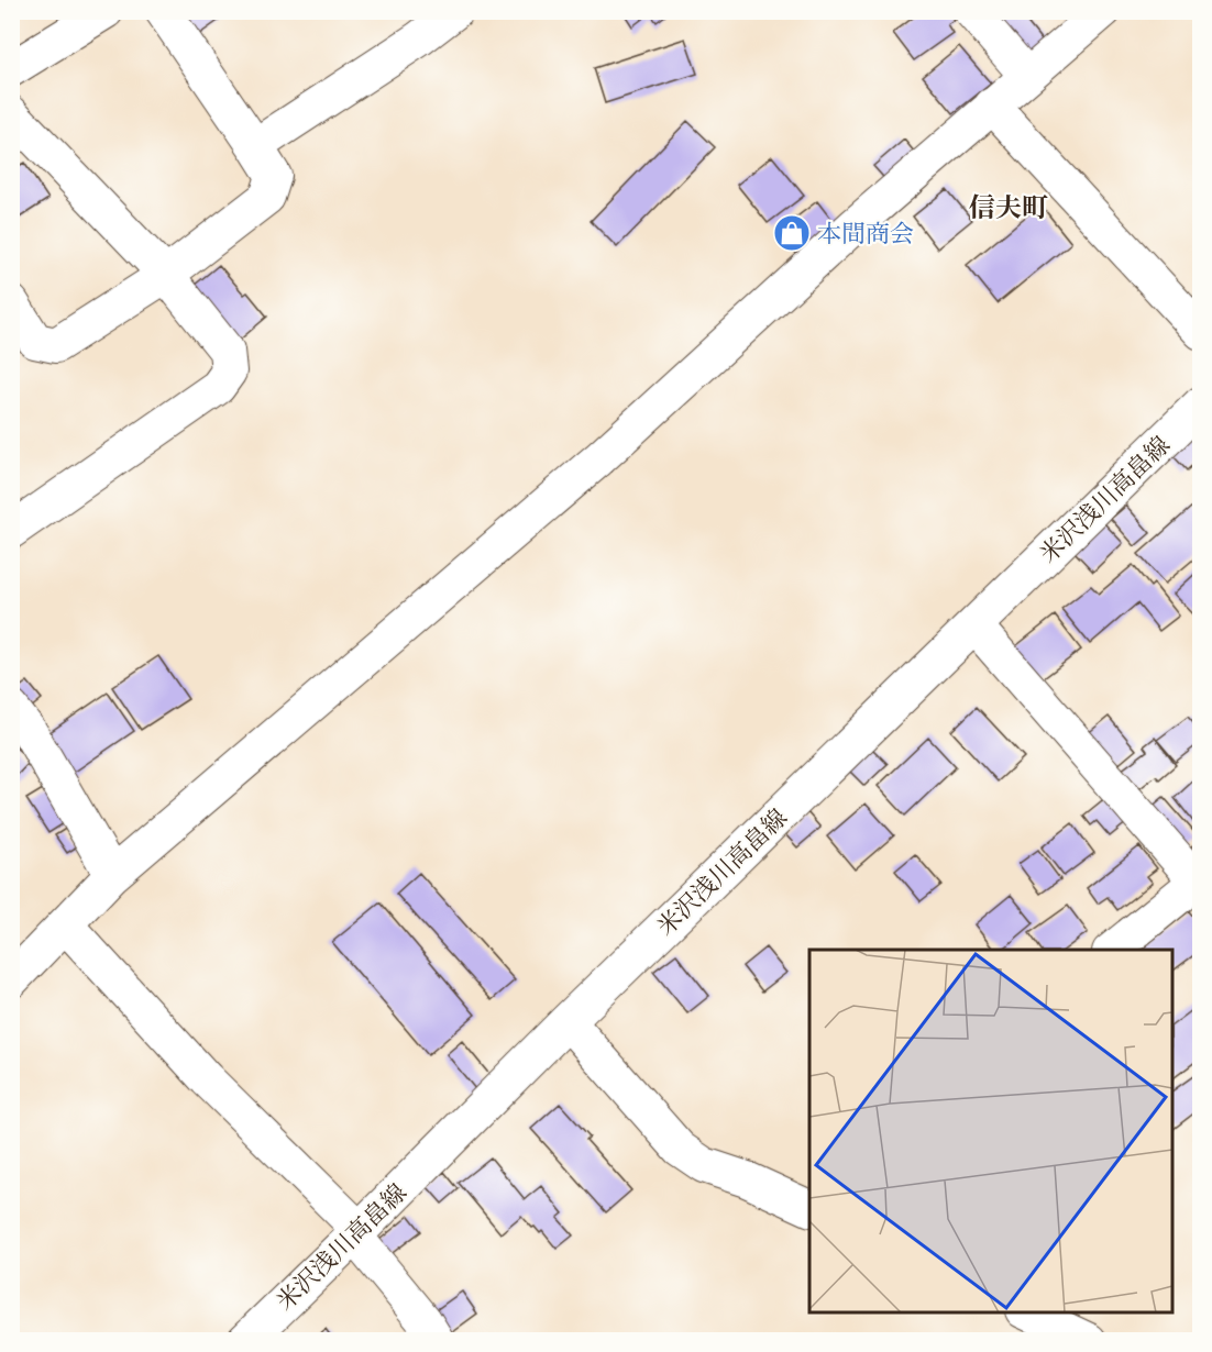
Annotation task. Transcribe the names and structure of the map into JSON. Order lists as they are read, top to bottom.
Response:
{
  "streets": {
    "main road": ["米沢浅川高畠線"]
  },
  "districts": ["信夫町"],
  "places": {
    "shop": ["本間商会"]
  }
}
